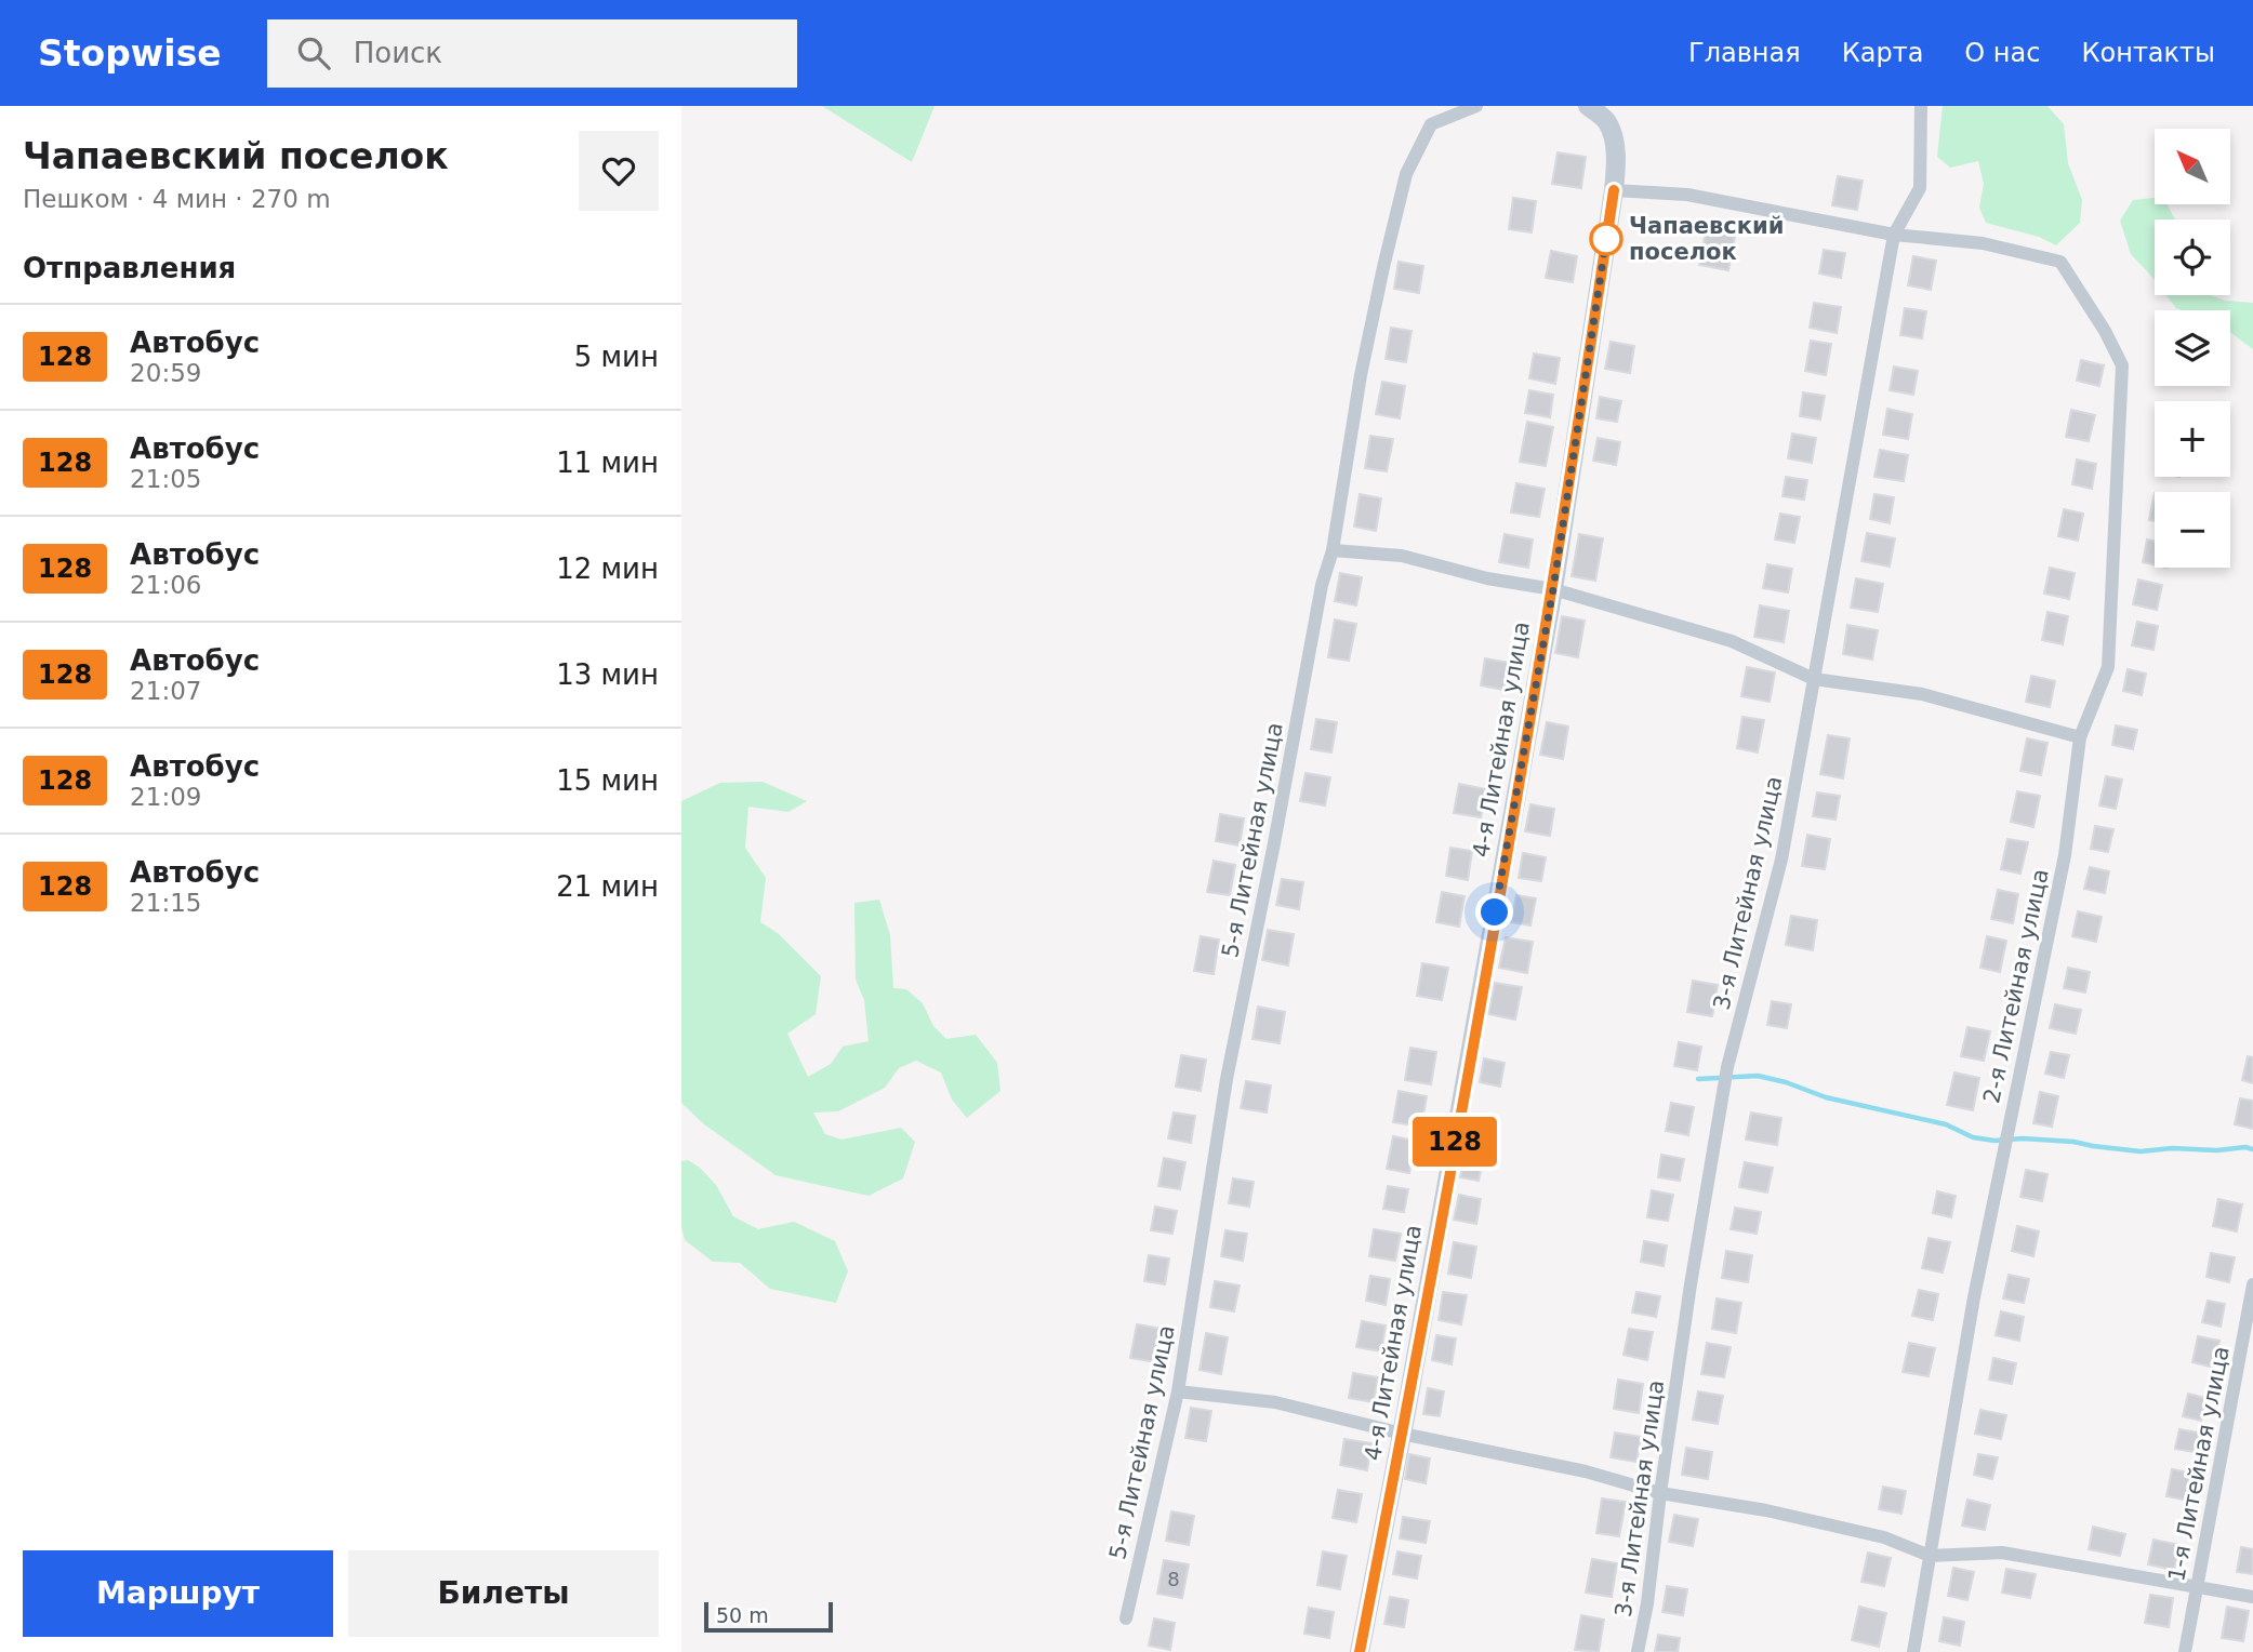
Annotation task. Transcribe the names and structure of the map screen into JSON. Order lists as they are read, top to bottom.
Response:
{
  "streets": {
    "street": [
      "4-я Литейная улица",
      "5-я Литейная улица",
      "3-я Литейная улица",
      "2-я Литейная улица",
      "1-я Литейная улица"
    ]
  },
  "crossings": [
    ["4-я Литейная улица", "2-я Литейная улица"],
    ["3-я Литейная улица", "2-я Литейная улица"]
  ],
  "places": ["Чапаевский поселок"],
  "lines": ["bus line 128"],
  "house_numbers": ["8"],
  "scale_bar": "50 m",
  "north": "top left",
  "page": {
    "header": "Stopwise",
    "search": "Поиск",
    "nav": [
      "Главная",
      "Карта",
      "О нас",
      "Контакты"
    ],
    "heading": [
      ["Чапаевский поселок", "Пешком · 4 мин · 270 m"],
      "Отправления"
    ],
    "on_map": "128",
    "map_buttons": ["+", "−"],
    "list": [
      {
        "mark": "128",
        "name": "Автобус",
        "note": "20:59",
        "value": "5 мин"
      },
      {
        "mark": "128",
        "name": "Автобус",
        "note": "21:05",
        "value": "11 мин"
      },
      {
        "mark": "128",
        "name": "Автобус",
        "note": "21:06",
        "value": "12 мин"
      },
      {
        "mark": "128",
        "name": "Автобус",
        "note": "21:07",
        "value": "13 мин"
      },
      {
        "mark": "128",
        "name": "Автобус",
        "note": "21:09",
        "value": "15 мин"
      },
      {
        "mark": "128",
        "name": "Автобус",
        "note": "21:15",
        "value": "21 мин"
      }
    ],
    "buttons": ["Маршрут", "Билеты"],
    "scale": "50 m"
  }
}
